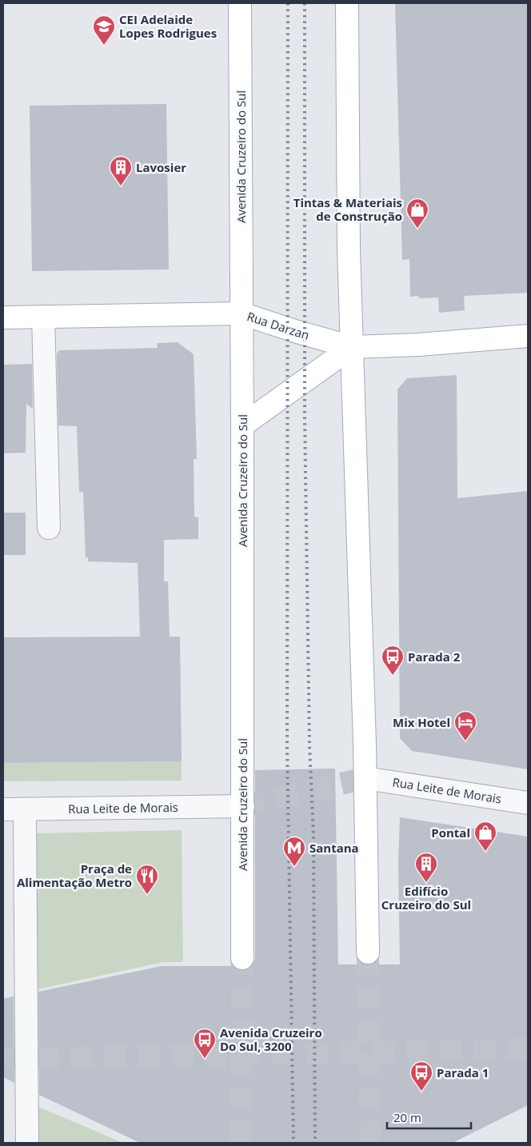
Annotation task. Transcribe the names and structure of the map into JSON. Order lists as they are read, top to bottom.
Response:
{
  "streets": {
    "main road": ["Avenida Cruzeiro do Sul", "Rua Darzan"],
    "street": ["Rua Leite de Morais"]
  },
  "crossings": [
    ["Avenida Cruzeiro do Sul", "Rua Darzan"],
    ["Avenida Cruzeiro do Sul", "Rua Leite de Morais"]
  ],
  "places": {
    "school or university": ["CEI Adelaide Lopes Rodrigues"],
    "building": ["Lavosier", "Edifício Cruzeiro do Sul"],
    "shop": ["Tintas & Materiais de Construção", "Pontal"],
    "bus stop": ["Parada 2", "Avenida Cruzeiro Do Sul, 3200", "Parada 1"],
    "hotel": ["Mix Hotel"],
    "metro station": ["Santana"],
    "restaurant": ["Praça de Alimentação Metro"]
  },
  "scale_bar": "20 m"
}
